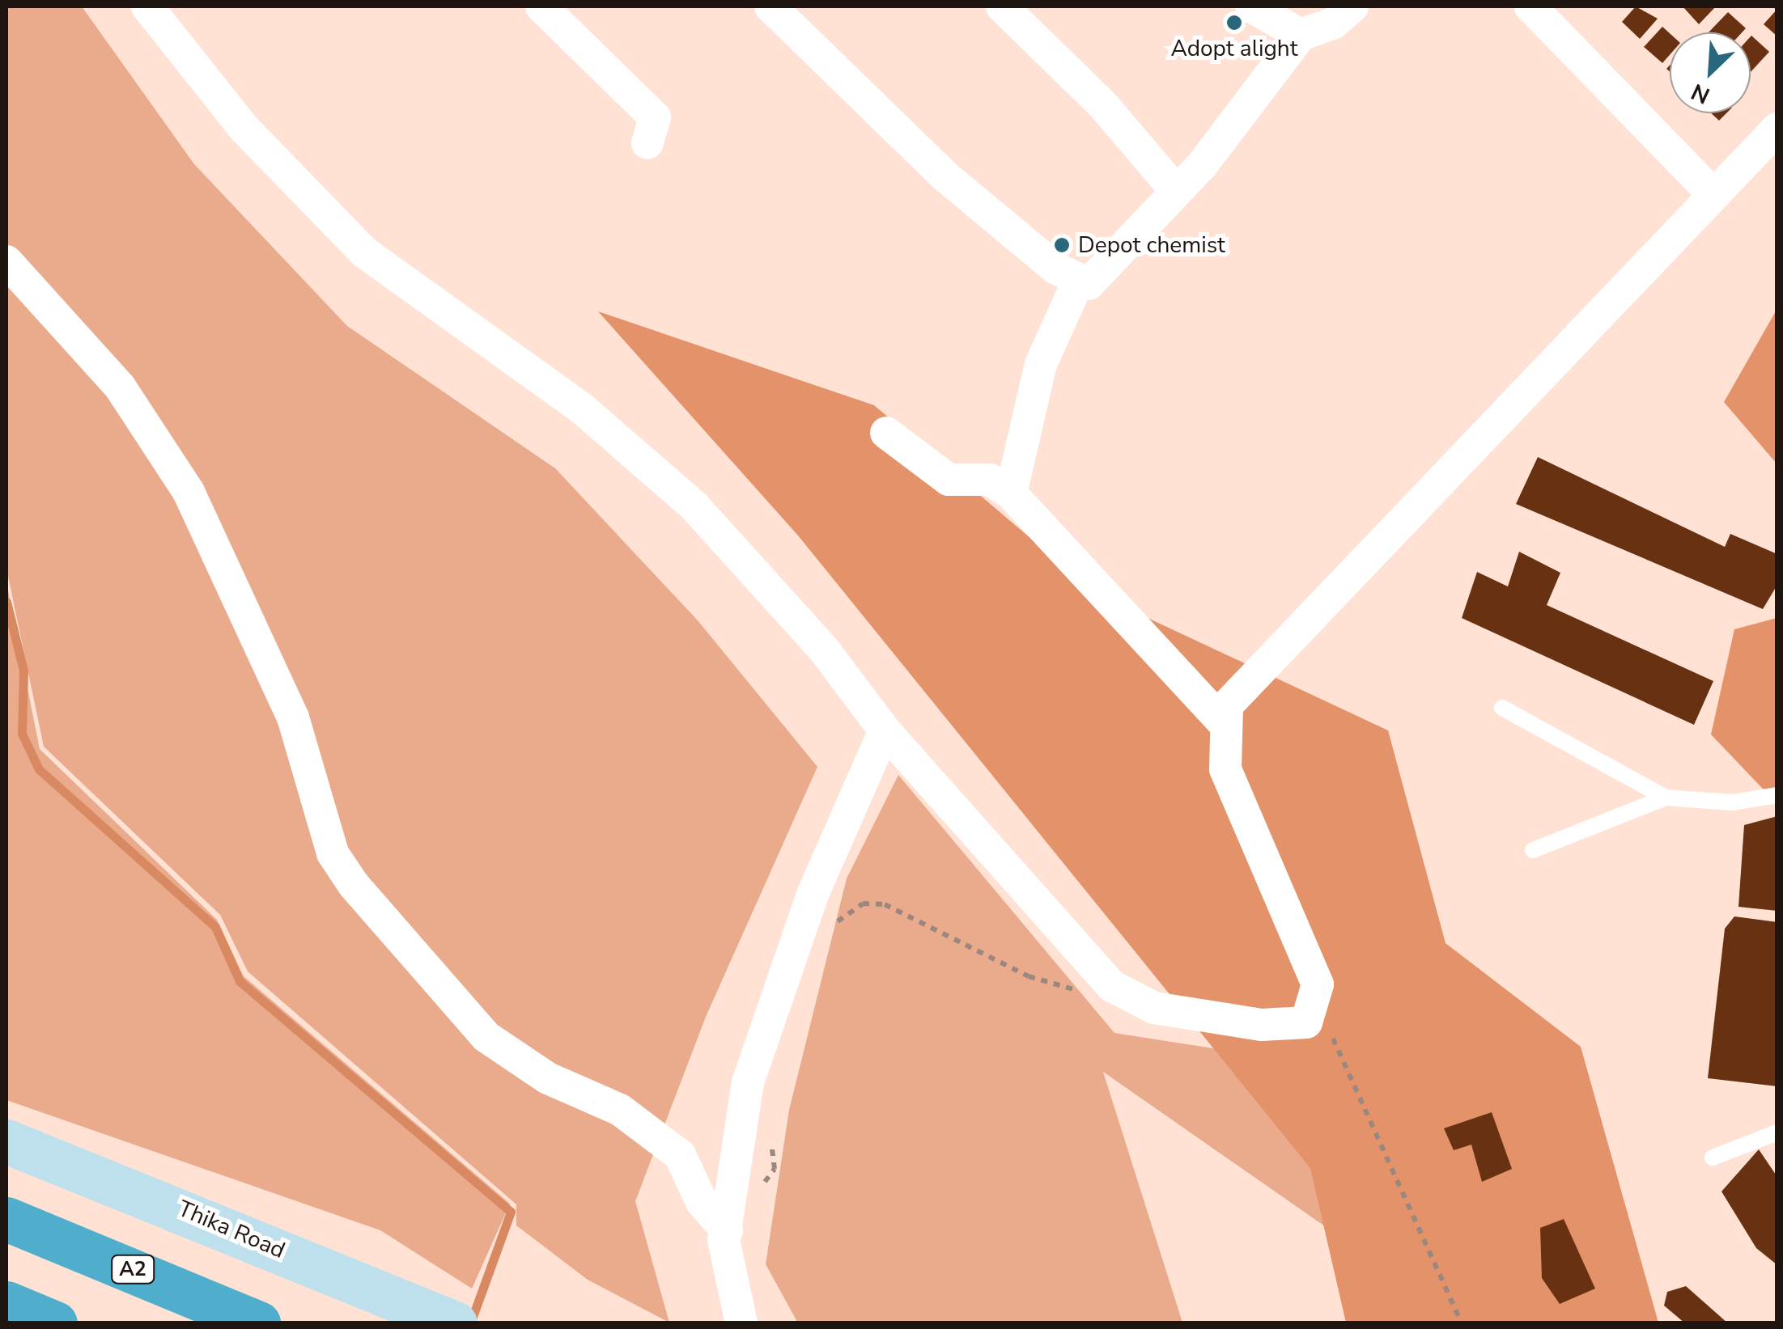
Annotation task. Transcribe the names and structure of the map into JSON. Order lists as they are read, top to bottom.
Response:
{
  "streets": {
    "highway": ["A2"],
    "main road": ["Thika Road"]
  },
  "places": ["Adopt alight", "Depot chemist"],
  "north": "bottom left"
}
